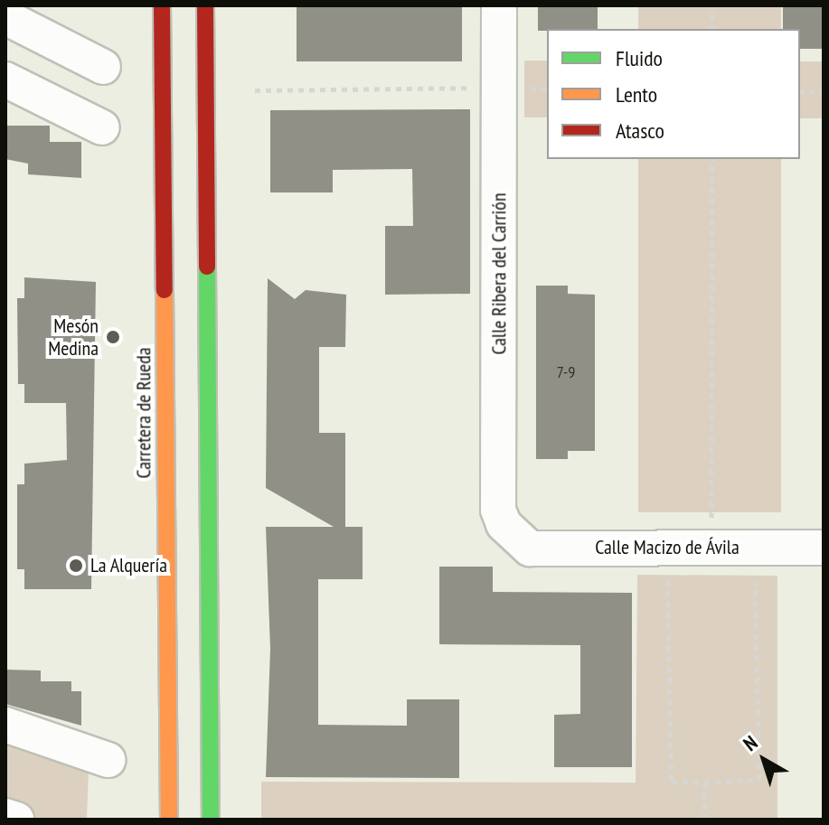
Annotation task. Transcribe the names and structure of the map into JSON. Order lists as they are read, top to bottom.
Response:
{
  "streets": {
    "street": ["Calle Ribera del Carrión", "Carretera de Rueda", "Calle Macizo de Ávila"]
  },
  "crossings": [
    ["Calle Ribera del Carrión", "Calle Macizo de Ávila"]
  ],
  "places": ["Mesón Medina", "La Alquería"],
  "house_numbers": ["7-9"],
  "legend": ["Fluido", "Lento", "Atasco"],
  "north": "top left"
}
